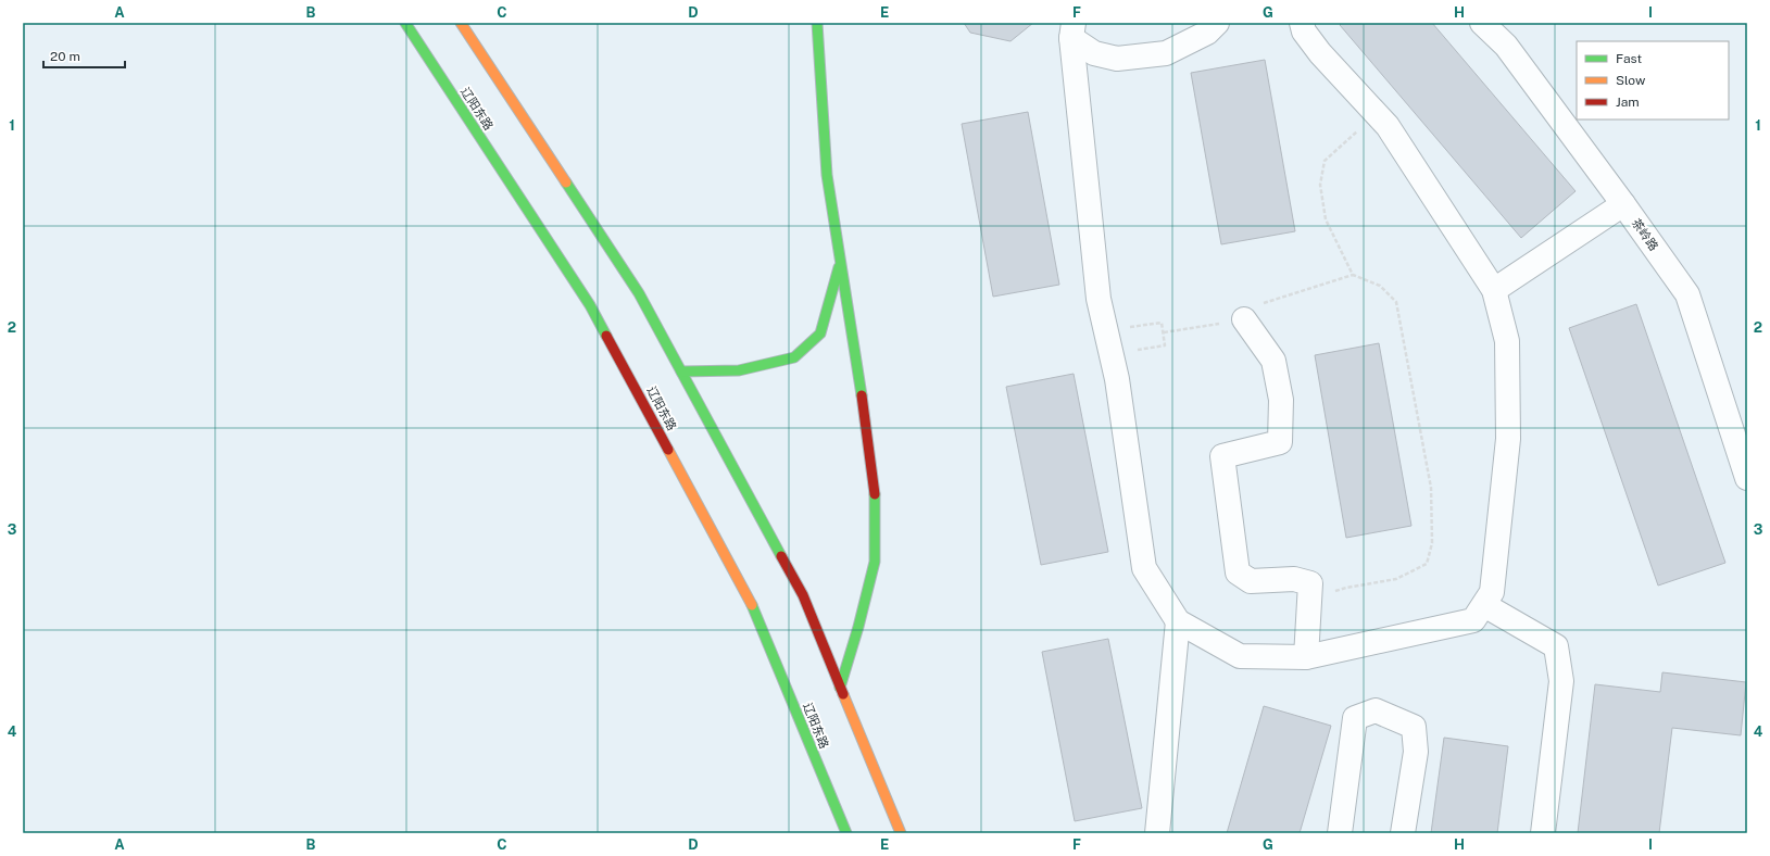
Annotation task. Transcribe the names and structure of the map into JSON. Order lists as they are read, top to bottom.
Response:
{
  "streets": {
    "main road": ["辽阳东路"],
    "street": ["茶岭路"]
  },
  "legend": ["Fast", "Slow", "Jam"],
  "scale_bar": "20 m",
  "grid": {
    "columns": [
      "A",
      "B",
      "C",
      "D",
      "E",
      "F",
      "G",
      "H",
      "I"
    ],
    "rows": [
      "1",
      "2",
      "3",
      "4"
    ]
  }
}
